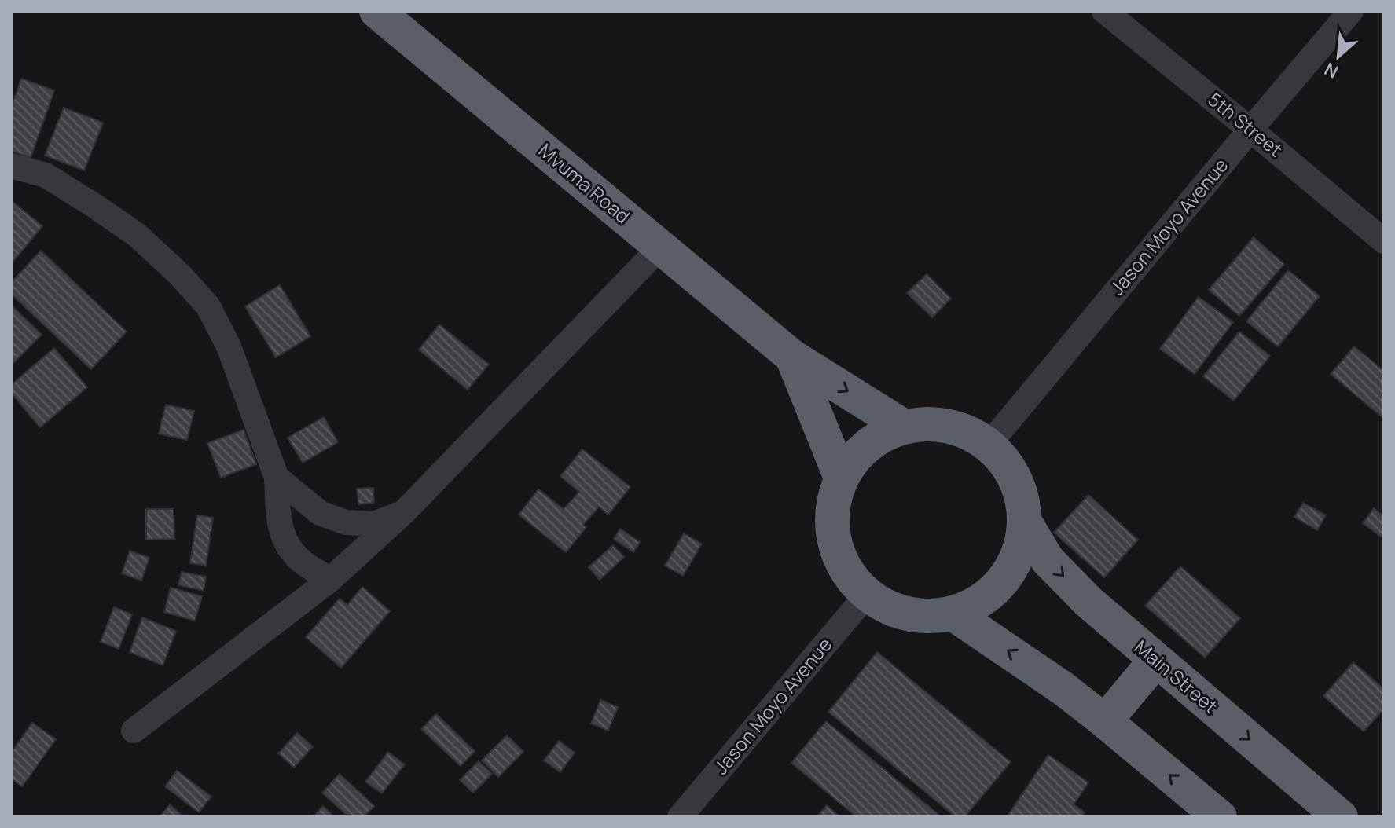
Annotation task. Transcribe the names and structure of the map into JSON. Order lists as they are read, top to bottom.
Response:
{
  "streets": {
    "highway": ["Mvuma Road", "Main Street"],
    "street": ["5th Street", "Jason Moyo Avenue"]
  },
  "crossings": [
    ["5th Street", "Jason Moyo Avenue"],
    ["Mvuma Road", "Jason Moyo Avenue"],
    ["Mvuma Road", "Main Street"],
    ["Jason Moyo Avenue", "Main Street"]
  ],
  "north": "bottom left"
}
